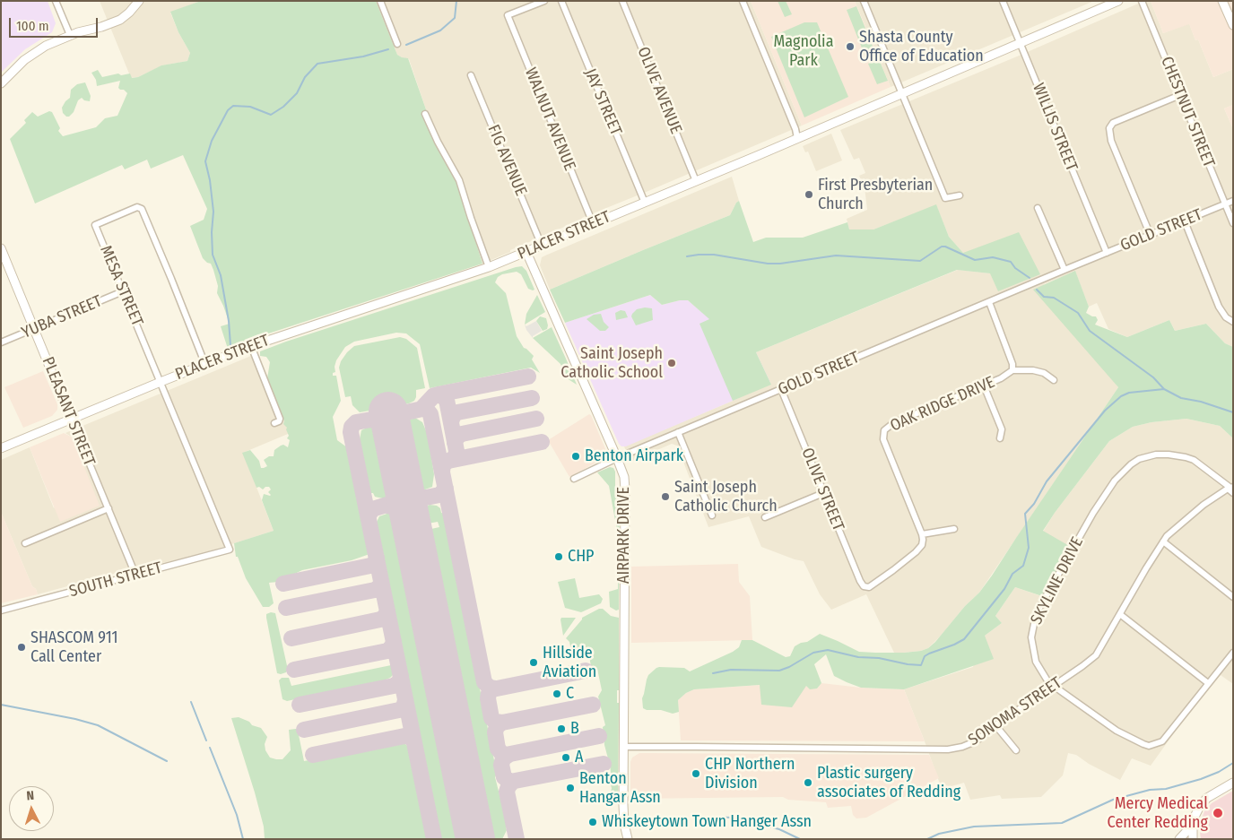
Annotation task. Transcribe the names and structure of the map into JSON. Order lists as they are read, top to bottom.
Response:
{
  "streets": {
    "main road": ["PLACER STREET", "PLEASANT STREET", "AIRPARK DRIVE"],
    "street": [
      "OLIVE AVENUE",
      "JAY STREET",
      "CHESTNUT STREET",
      "WALNUT AVENUE",
      "WILLIS STREET",
      "FIG AVENUE",
      "GOLD STREET",
      "MESA STREET",
      "YUBA STREET",
      "OAK RIDGE DRIVE",
      "OLIVE STREET",
      "SOUTH STREET",
      "SKYLINE DRIVE",
      "SONOMA STREET"
    ]
  },
  "crossings": [
    ["OLIVE AVENUE", "PLACER STREET"],
    ["JAY STREET", "PLACER STREET"],
    ["CHESTNUT STREET", "GOLD STREET"],
    ["WALNUT AVENUE", "PLACER STREET"],
    ["WILLIS STREET", "GOLD STREET"],
    ["WILLIS STREET", "PLACER STREET"],
    ["FIG AVENUE", "PLACER STREET"],
    ["GOLD STREET", "OAK RIDGE DRIVE"],
    ["GOLD STREET", "OLIVE STREET"],
    ["GOLD STREET", "AIRPARK DRIVE"],
    ["PLACER STREET", "MESA STREET"],
    ["PLACER STREET", "PLEASANT STREET"],
    ["PLACER STREET", "AIRPARK DRIVE"],
    ["MESA STREET", "YUBA STREET"],
    ["MESA STREET", "SOUTH STREET"],
    ["YUBA STREET", "PLEASANT STREET"],
    ["OAK RIDGE DRIVE", "OLIVE STREET"],
    ["PLEASANT STREET", "SOUTH STREET"],
    ["AIRPARK DRIVE", "SONOMA STREET"],
    ["SKYLINE DRIVE", "SONOMA STREET"]
  ],
  "parks": ["Magnolia Park"],
  "places": [
    "Shasta County Office of Education",
    "First Presbyterian Church",
    "Saint Joseph Catholic School",
    "Benton Airpark",
    "Saint Joseph Catholic Church",
    "CHP",
    "SHASCOM 911 Call Center",
    "Hillside Aviation",
    "C",
    "B",
    "A",
    "CHP Northern Division",
    "Plastic surgery associates of Redding",
    "Benton Hangar Assn",
    "Mercy Medical Center Redding",
    "Whiskeytown Town Hanger Assn"
  ],
  "scale_bar": "100 m",
  "north": "top"
}
